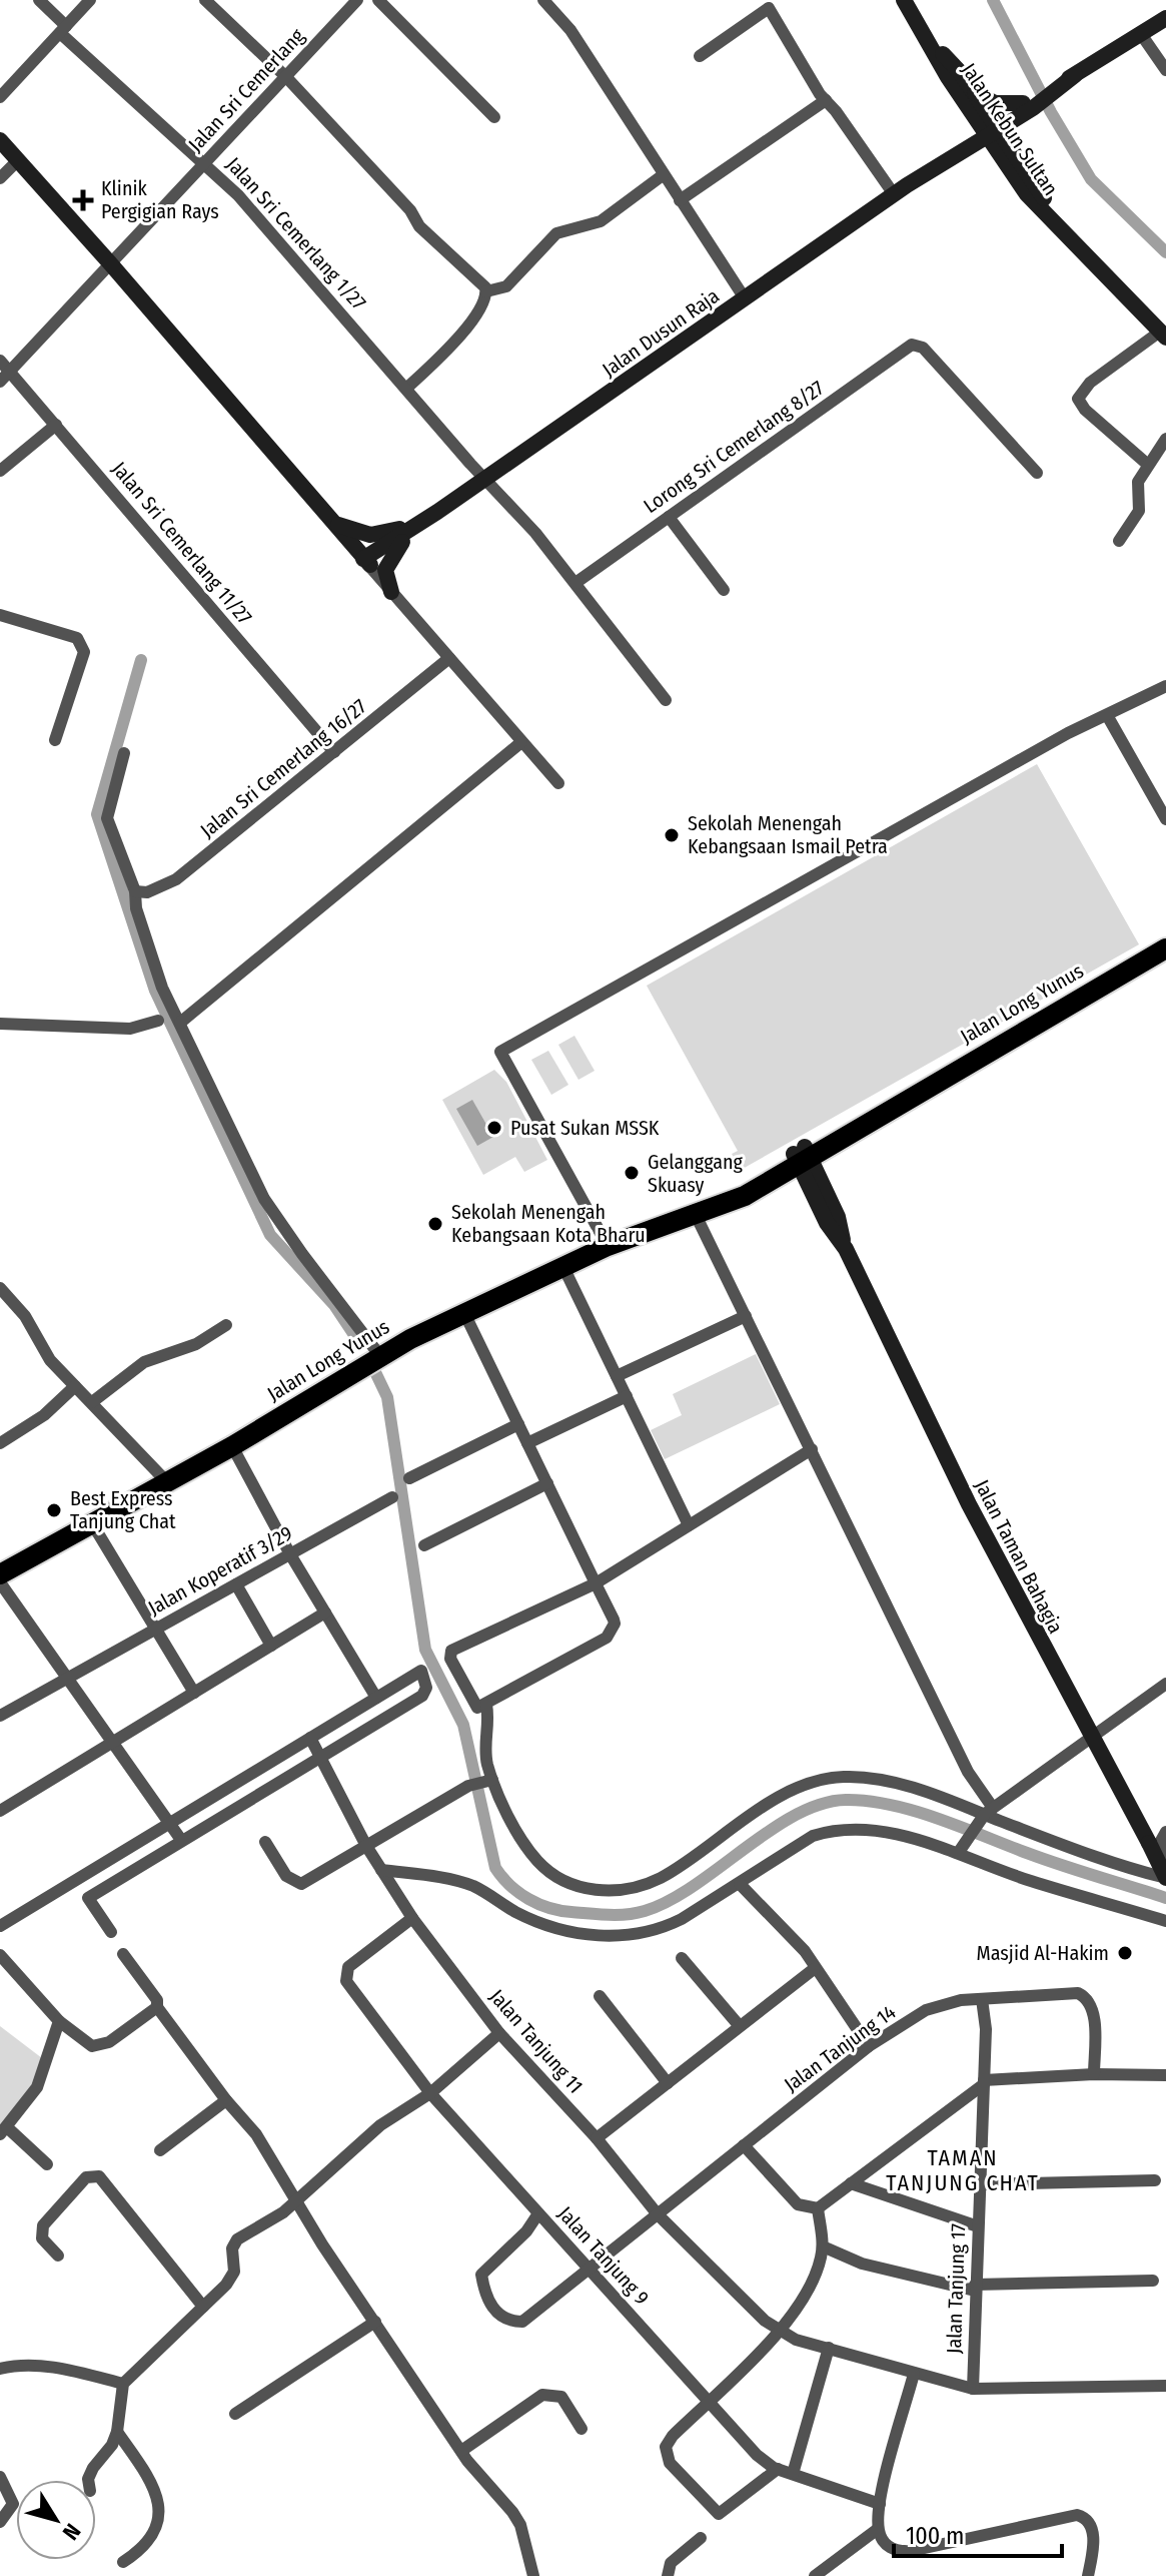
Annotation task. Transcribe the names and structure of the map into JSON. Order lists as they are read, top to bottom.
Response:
{
  "streets": {
    "main road": [
      "Jalan Kebun Sultan",
      "Jalan Dusun Raja",
      "Jalan Long Yunus",
      "Jalan Taman Bahagia"
    ],
    "street": [
      "Jalan Sri Cemerlang",
      "Jalan Sri Cemerlang 1/27",
      "Lorong Sri Cemerlang 8/27",
      "Jalan Sri Cemerlang 11/27",
      "Jalan Sri Cemerlang 16/27",
      "Jalan Koperatif 3/29",
      "Jalan Tanjung 11",
      "Jalan Tanjung 14",
      "Jalan Tanjung 9",
      "Jalan Tanjung 17"
    ]
  },
  "crossings": [
    ["Jalan Sri Cemerlang", "Jalan Sri Cemerlang 1/27"],
    ["Jalan Sri Cemerlang", "Jalan Sri Cemerlang 11/27"],
    ["Jalan Kebun Sultan", "Jalan Dusun Raja"],
    ["Jalan Sri Cemerlang 1/27", "Jalan Dusun Raja"],
    ["Jalan Sri Cemerlang 1/27", "Lorong Sri Cemerlang 8/27"],
    ["Jalan Sri Cemerlang 11/27", "Jalan Sri Cemerlang 16/27"],
    ["Jalan Long Yunus", "Jalan Taman Bahagia"],
    ["Jalan Tanjung 11", "Jalan Tanjung 14"],
    ["Jalan Tanjung 11", "Jalan Tanjung 9"],
    ["Jalan Tanjung 11", "Jalan Tanjung 17"],
    ["Jalan Tanjung 14", "Jalan Tanjung 9"],
    ["Jalan Tanjung 14", "Jalan Tanjung 17"]
  ],
  "districts": ["TAMAN TANJUNG CHAT"],
  "places": {
    "health": ["Klinik Pergigian Rays"],
    "other": [
      "Sekolah Menengah Kebangsaan Ismail Petra",
      "Pusat Sukan MSSK",
      "Gelanggang Skuasy",
      "Sekolah Menengah Kebangsaan Kota Bharu",
      "Best Express Tanjung Chat",
      "Masjid Al-Hakim"
    ]
  },
  "scale_bar": "100 m",
  "north": "bottom right"
}
